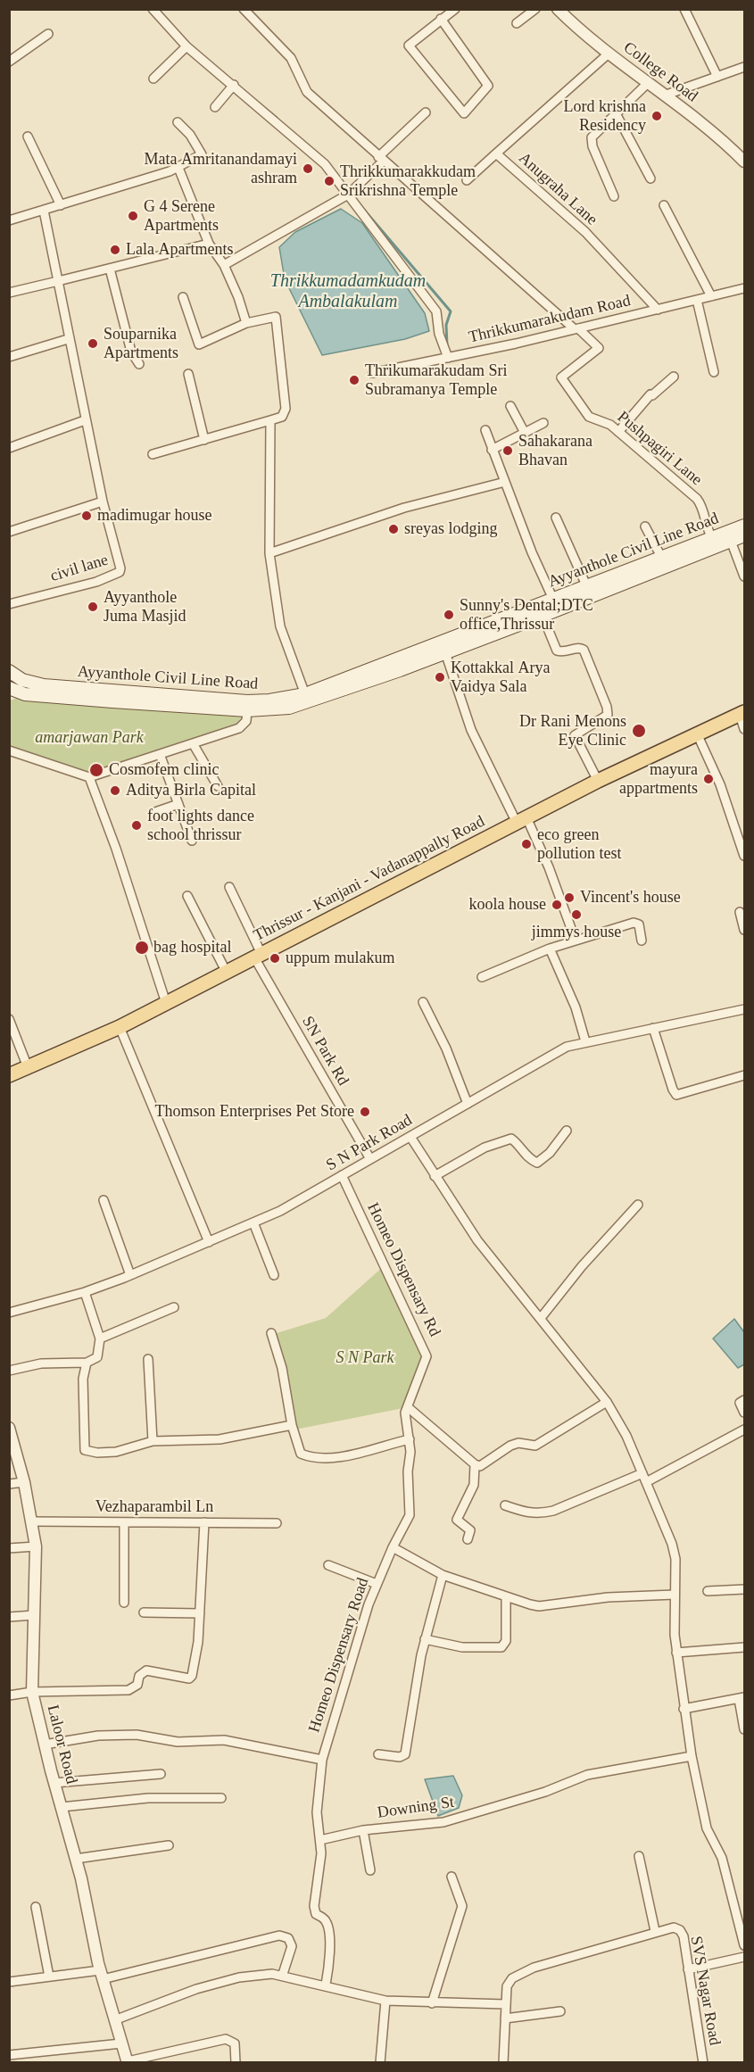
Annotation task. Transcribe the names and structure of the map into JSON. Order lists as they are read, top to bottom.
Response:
{
  "streets": {
    "main road": ["Ayyanthole Civil Line Road", "Thrissur - Kanjani - Vadanappally Road"],
    "street": [
      "College Road",
      "Anugraha Lane",
      "Thrikkumarakudam Road",
      "Pushpagiri Lane",
      "civil lane",
      "SN Park Rd",
      "S N Park Road",
      "Homeo Dispensary Rd",
      "Vezhaparambil Ln",
      "Homeo Dispensary Road",
      "Laloor Road",
      "Downing St",
      "SVS Nagar Road"
    ]
  },
  "crossings": [
    ["College Road", "Anugraha Lane"],
    ["Anugraha Lane", "Thrikkumarakudam Road"],
    ["Thrikkumarakudam Road", "Pushpagiri Lane"],
    ["Pushpagiri Lane", "Ayyanthole Civil Line Road"],
    ["Thrissur - Kanjani - Vadanappally Road", "SN Park Rd"],
    ["SN Park Rd", "S N Park Road"],
    ["S N Park Road", "Homeo Dispensary Rd"],
    ["Homeo Dispensary Rd", "Homeo Dispensary Road"],
    ["Vezhaparambil Ln", "Laloor Road"],
    ["Homeo Dispensary Road", "Downing St"]
  ],
  "water": ["Thrikkumadamkudam Ambalakulam"],
  "parks": ["amarjawan Park", "S N Park"],
  "places": [
    "Lord krishna Residency",
    "Mata Amritanandamayi ashram",
    "Thrikkumarakkudam Srikrishna Temple",
    "G 4 Serene Apartments",
    "Lala Apartments",
    "Souparnika Apartments",
    "Thrikumarakudam Sri Subramanya Temple",
    "Sahakarana Bhavan",
    "madimugar house",
    "sreyas lodging",
    "Ayyanthole Juma Masjid",
    "Sunny's Dental;DTC office,Thrissur",
    "Kottakkal Arya Vaidya Sala",
    "Dr Rani Menons Eye Clinic",
    "Cosmofem clinic",
    "mayura appartments",
    "Aditya Birla Capital",
    "foot lights dance school thrissur",
    "eco green pollution test",
    "Vincent's house",
    "koola house",
    "jimmys house",
    "bag hospital",
    "uppum mulakum",
    "Thomson Enterprises Pet Store"
  ]
}
